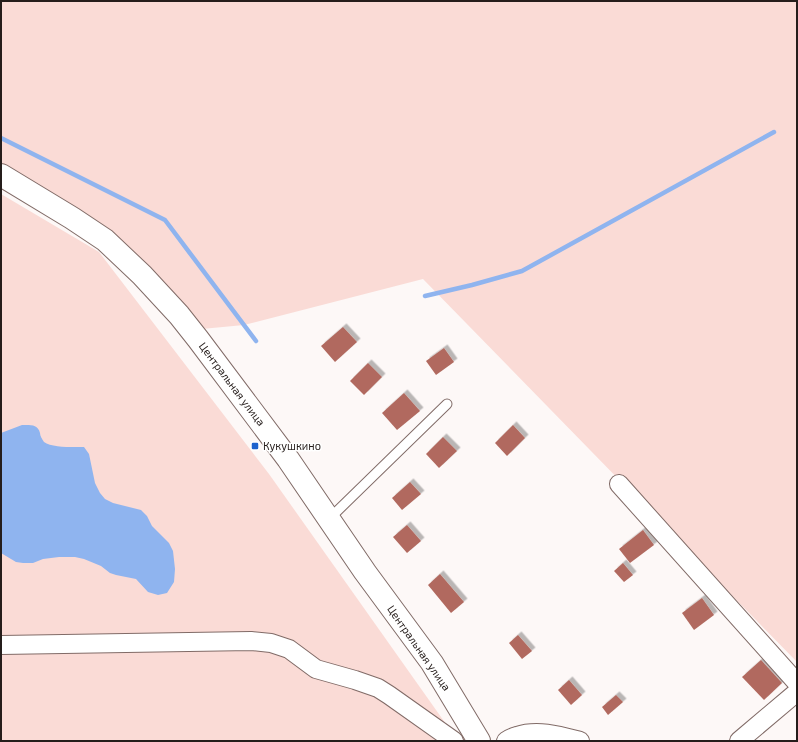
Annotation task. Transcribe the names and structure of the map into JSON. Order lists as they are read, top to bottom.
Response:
{
  "streets": {
    "main road": ["Центральная улица"]
  },
  "places": {
    "transit": ["Кукушкино"]
  }
}
